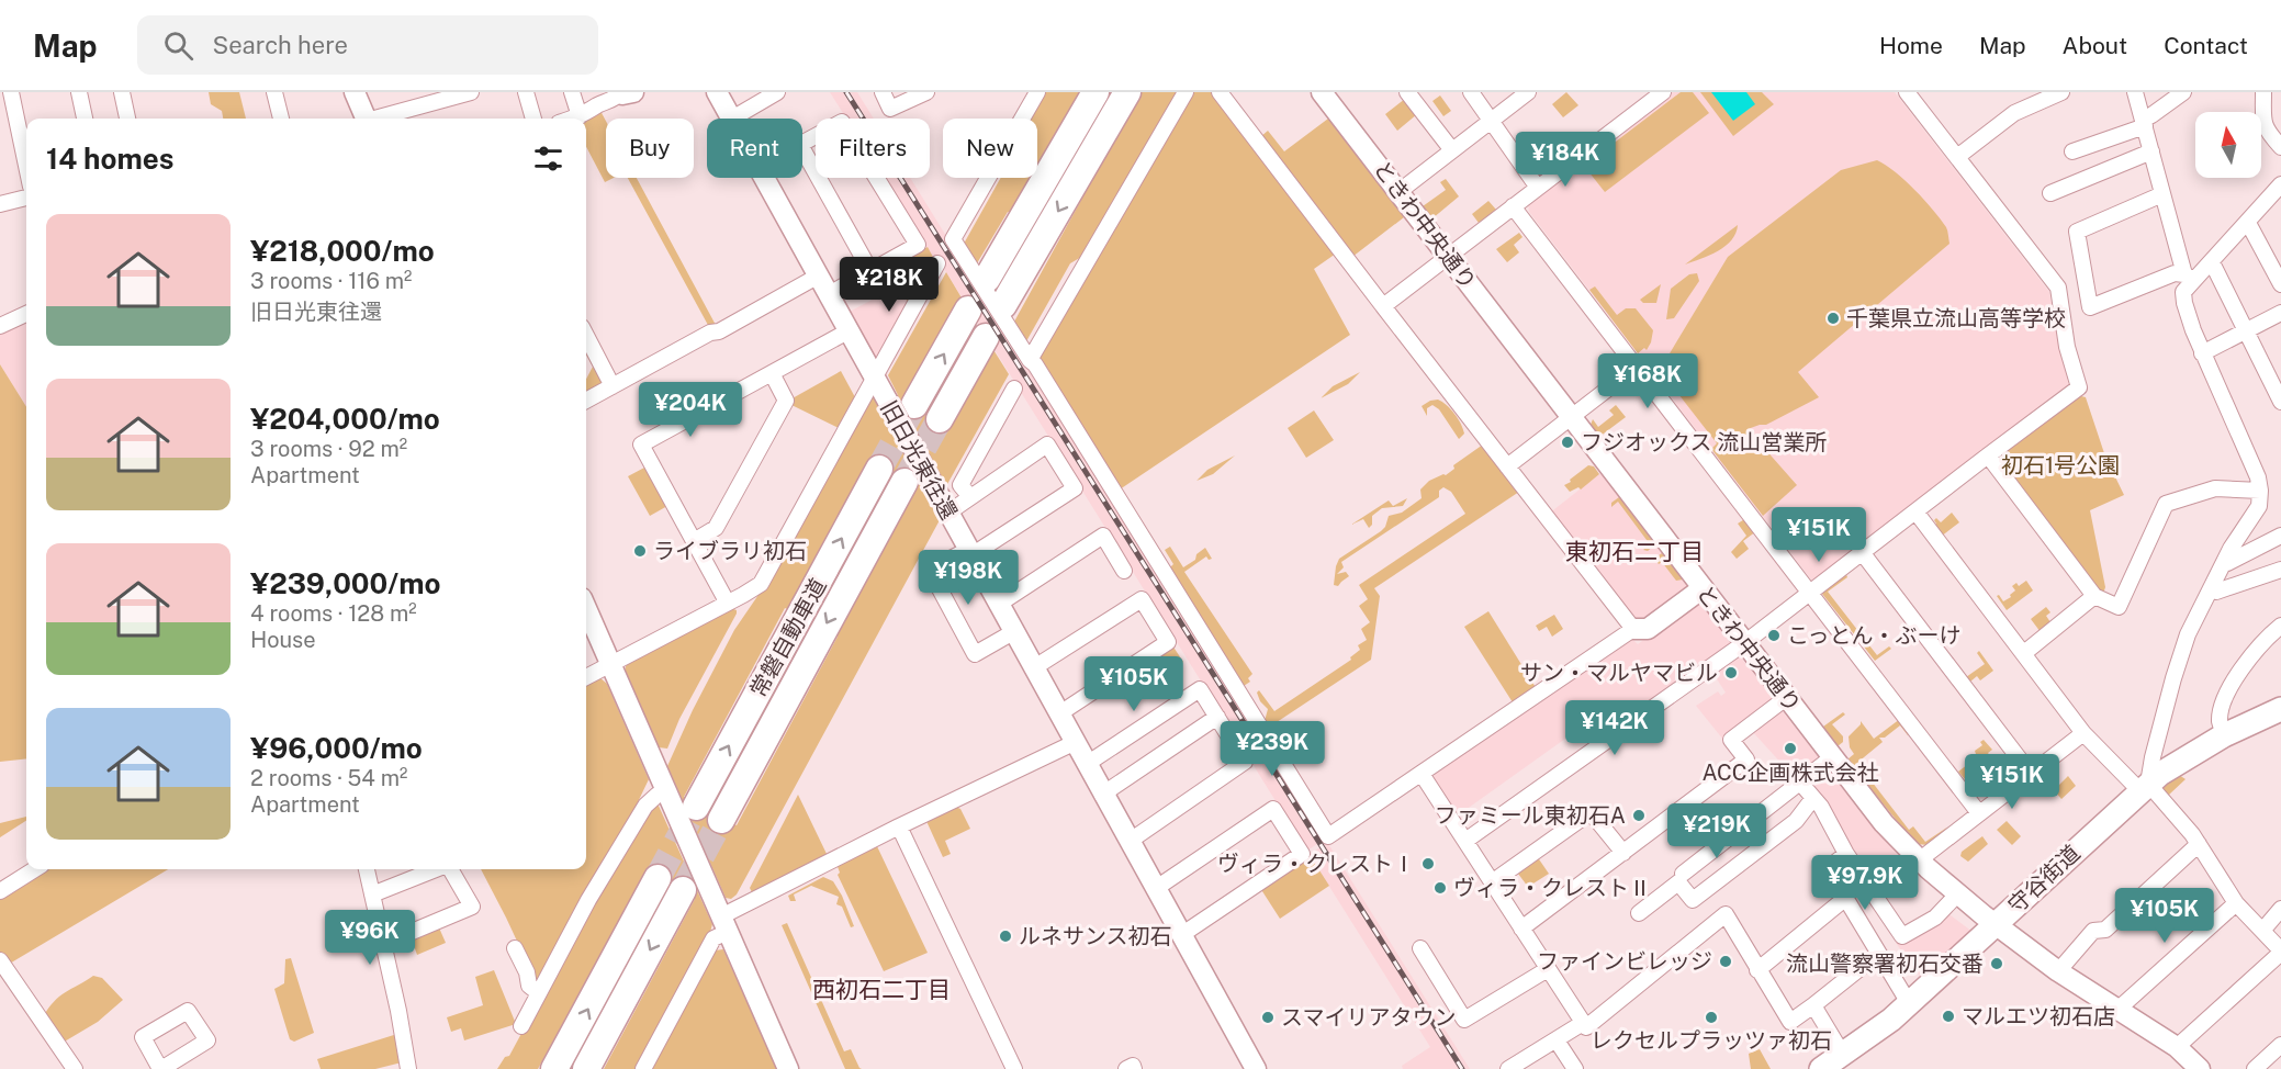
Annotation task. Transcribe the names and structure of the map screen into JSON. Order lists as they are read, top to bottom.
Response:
{
  "streets": {
    "highway": ["常磐自動車道"],
    "main road": ["守谷街道"],
    "street": ["ときわ中央通り", "旧日光東往還"]
  },
  "crossings": [
    ["ときわ中央通り", "守谷街道"]
  ],
  "districts": ["東初石二丁目", "西初石二丁目"],
  "parks": ["初石1号公園"],
  "places": [
    "千葉県立流山高等学校",
    "フジオックス 流山営業所",
    "ライブラリ初石",
    "こっとん・ぶーけ",
    "サン・マルヤマビル",
    "ACC企画株式会社",
    "ファミール東初石A",
    "ヴィラ・クレストⅠ",
    "ヴィラ・クレストⅡ",
    "ルネサンス初石",
    "ファインビレッジ",
    "流山警察署初石交番",
    "マルエツ初石店",
    "スマイリアタウン",
    "レクセルプラッツァ初石"
  ],
  "north": "top",
  "page": {
    "header": "Map",
    "search": "Search here",
    "nav": [
      "Home",
      "Map",
      "About",
      "Contact"
    ],
    "chip": [
      "Buy",
      "Rent",
      "Filters",
      "New"
    ],
    "heading": "14 homes",
    "price": [
      "¥184K",
      "¥218K",
      "¥168K",
      "¥204K",
      "¥151K",
      "¥198K",
      "¥105K",
      "¥142K",
      "¥239K",
      "¥151K",
      "¥219K",
      "¥97.9K",
      "¥105K",
      "¥96K"
    ],
    "list": [
      {
        "name": "¥218,000/mo",
        "note": "3 rooms · 116 m² · 旧日光東往還"
      },
      {
        "name": "¥204,000/mo",
        "note": "3 rooms · 92 m² · Apartment"
      },
      {
        "name": "¥239,000/mo",
        "note": "4 rooms · 128 m² · House"
      },
      {
        "name": "¥96,000/mo",
        "note": "2 rooms · 54 m² · Apartment"
      }
    ]
  }
}
